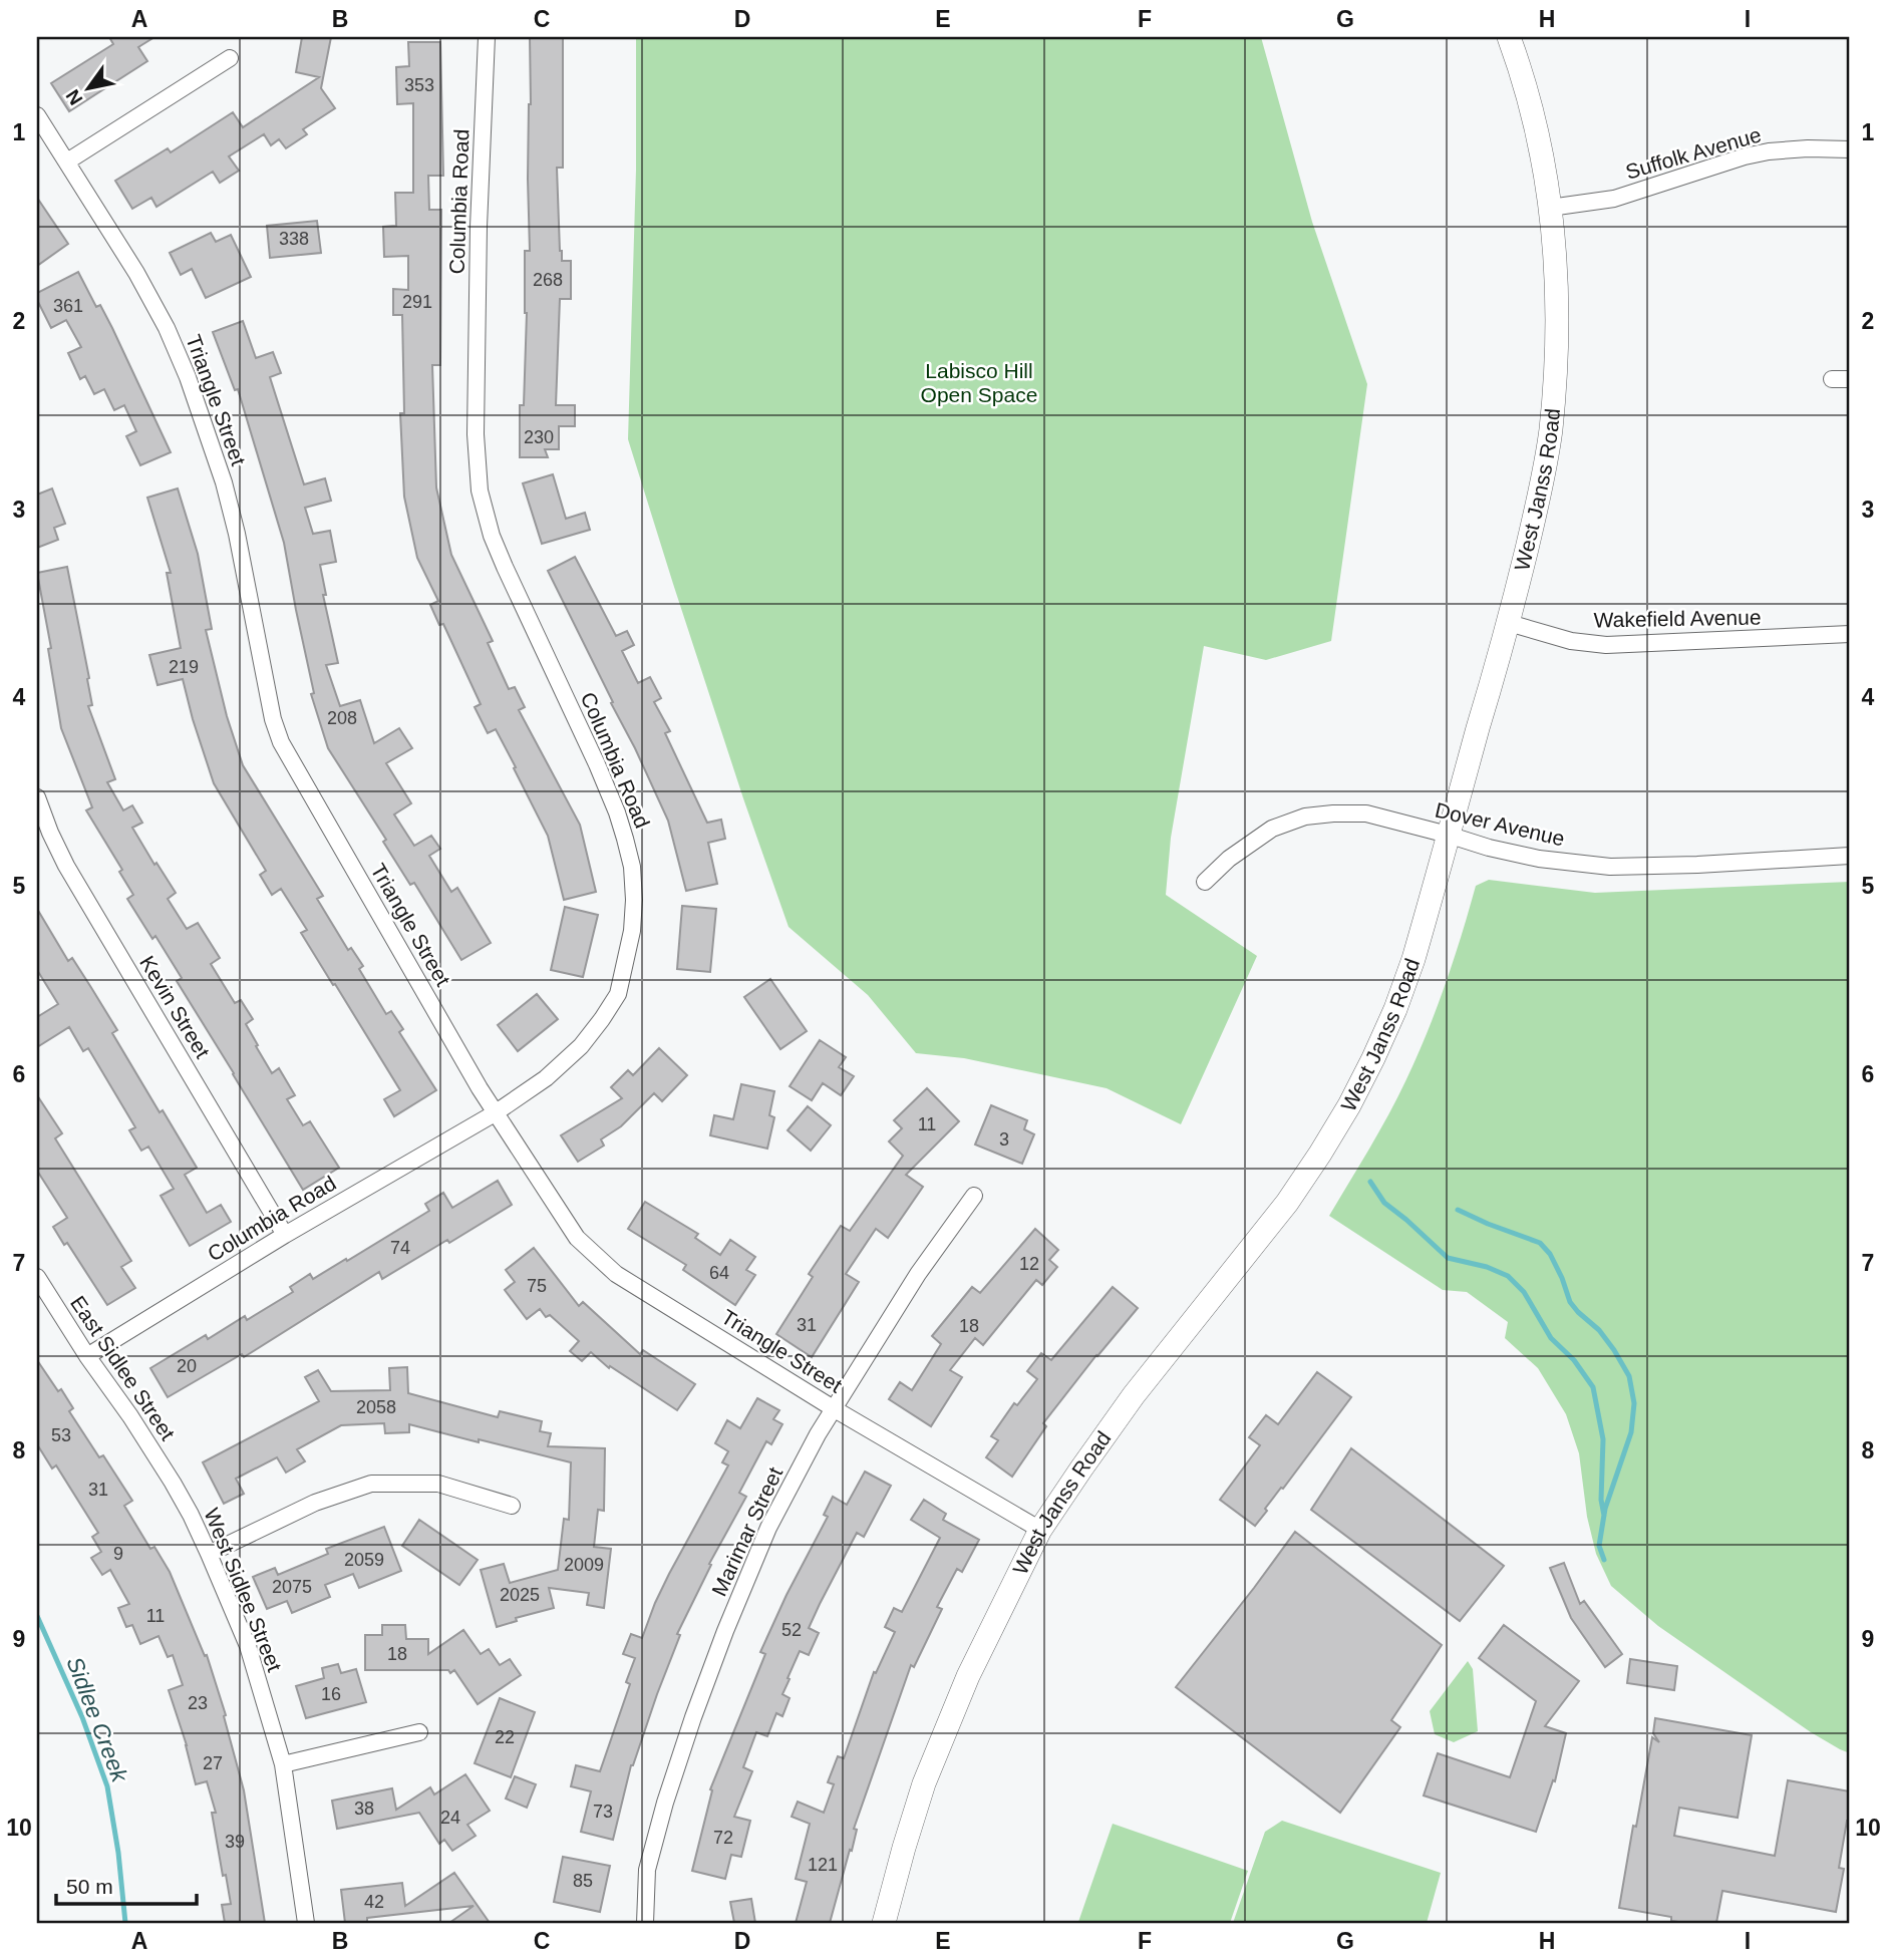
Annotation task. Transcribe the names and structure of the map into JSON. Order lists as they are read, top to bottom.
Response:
{
  "streets": {
    "main road": ["West Janss Road"],
    "street": [
      "Suffolk Avenue",
      "Columbia Road",
      "Triangle Street",
      "Wakefield Avenue",
      "Dover Avenue",
      "Kevin Street",
      "East Sidlee Street",
      "Marimar Street",
      "West Sidlee Street"
    ]
  },
  "crossings": [
    ["Suffolk Avenue", "West Janss Road"],
    ["Columbia Road", "Triangle Street"],
    ["Columbia Road", "Kevin Street"],
    ["Columbia Road", "East Sidlee Street"],
    ["Triangle Street", "West Janss Road"],
    ["Triangle Street", "Marimar Street"],
    ["West Janss Road", "Wakefield Avenue"],
    ["West Janss Road", "Dover Avenue"],
    ["East Sidlee Street", "West Sidlee Street"]
  ],
  "water": ["Sidlee Creek"],
  "parks": ["Labisco Hill Open Space"],
  "house_numbers": [
    "353",
    "338",
    "268",
    "291",
    "361",
    "230",
    "219",
    "208",
    "11",
    "3",
    "74",
    "12",
    "64",
    "75",
    "31",
    "18",
    "20",
    "2058",
    "53",
    "31",
    "9",
    "2059",
    "2009",
    "2075",
    "2025",
    "11",
    "52",
    "18",
    "16",
    "23",
    "22",
    "27",
    "38",
    "73",
    "24",
    "72",
    "39",
    "121",
    "85",
    "42"
  ],
  "scale_bar": "50 m",
  "north": "bottom left",
  "grid": {
    "columns": [
      "A",
      "B",
      "C",
      "D",
      "E",
      "F",
      "G",
      "H",
      "I"
    ],
    "rows": [
      "1",
      "2",
      "3",
      "4",
      "5",
      "6",
      "7",
      "8",
      "9",
      "10"
    ]
  }
}
